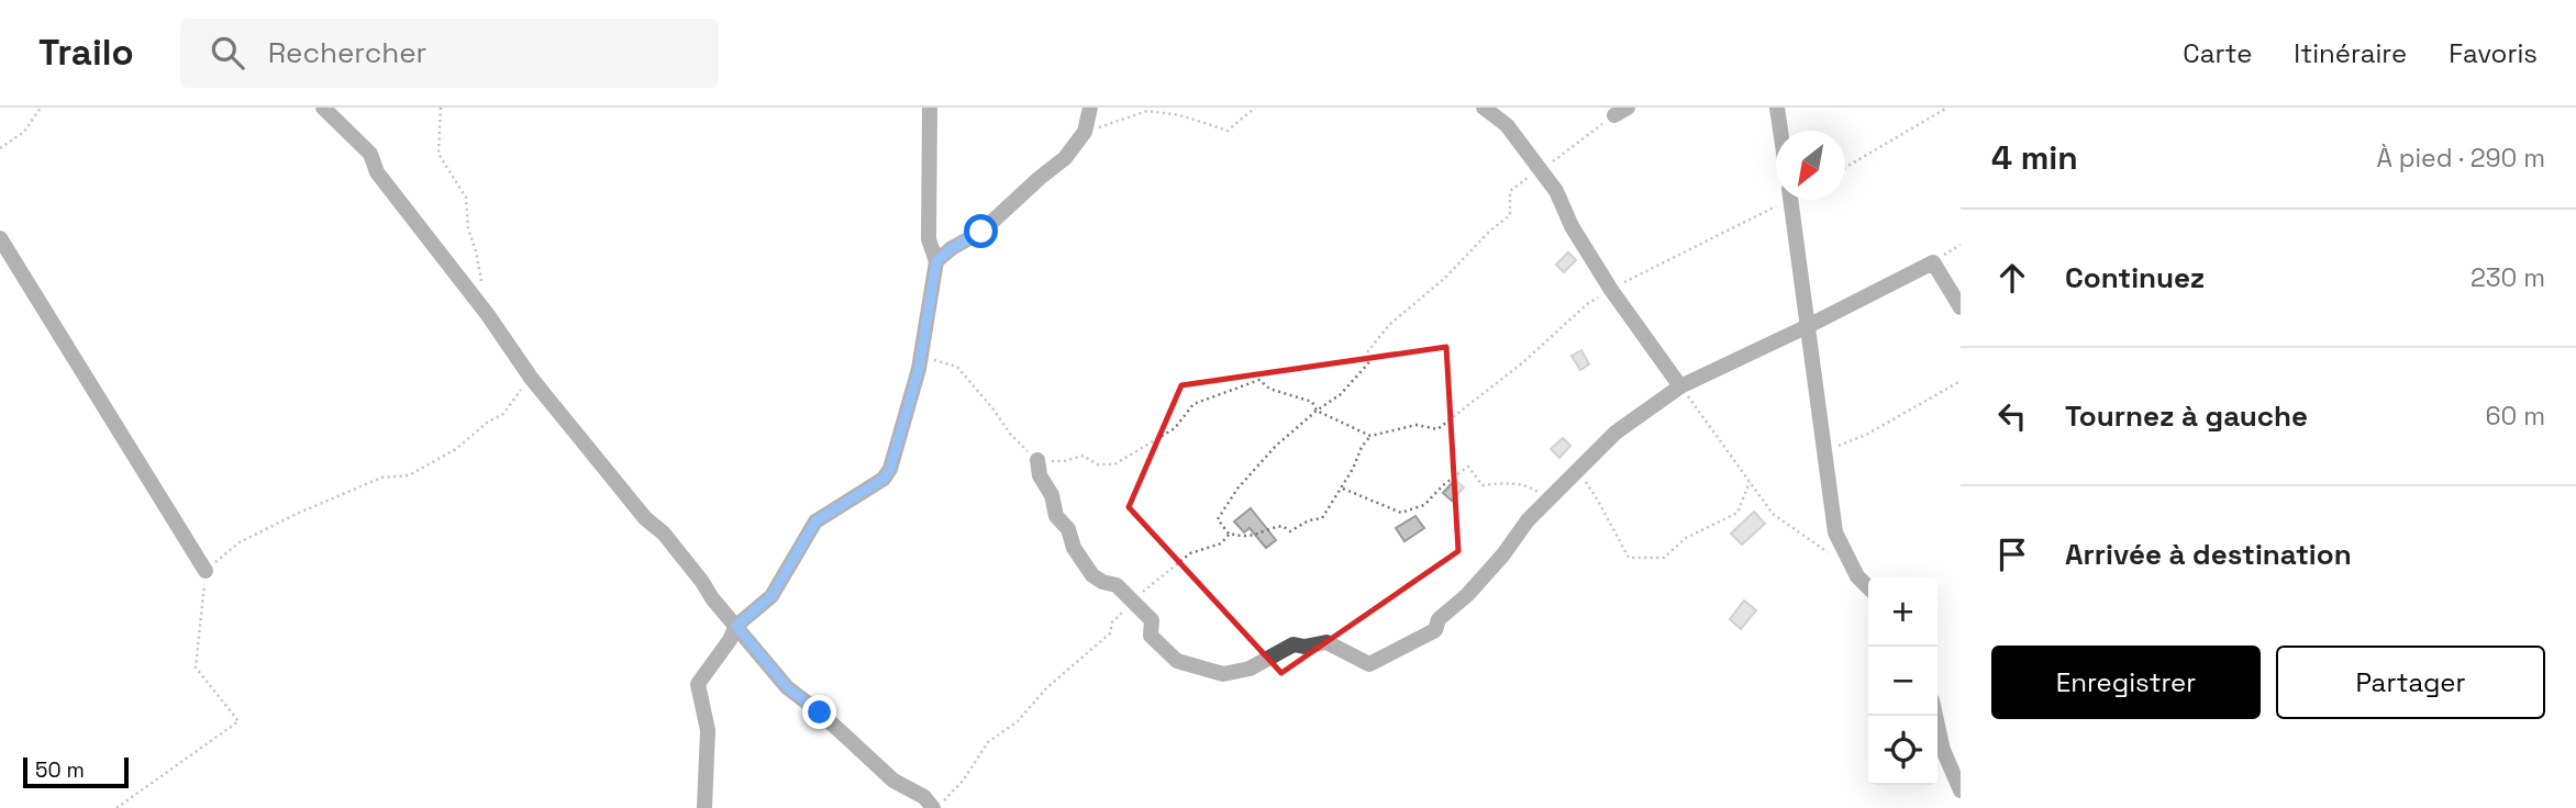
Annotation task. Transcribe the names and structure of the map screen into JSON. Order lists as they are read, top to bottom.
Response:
{
  "scale_bar": "50 m",
  "north": "bottom left",
  "page": {
    "header": "Trailo",
    "search": "Rechercher",
    "nav": ["Carte", "Itinéraire", "Favoris"],
    "heading": ["4 min", "À pied · 290 m"],
    "list": [
      ["Continuez", "230 m"],
      ["Tournez à gauche", "60 m"],
      "Arrivée à destination"
    ],
    "map_buttons": ["+", "−"],
    "buttons": ["Enregistrer", "Partager"],
    "scale": "50 m"
  }
}
